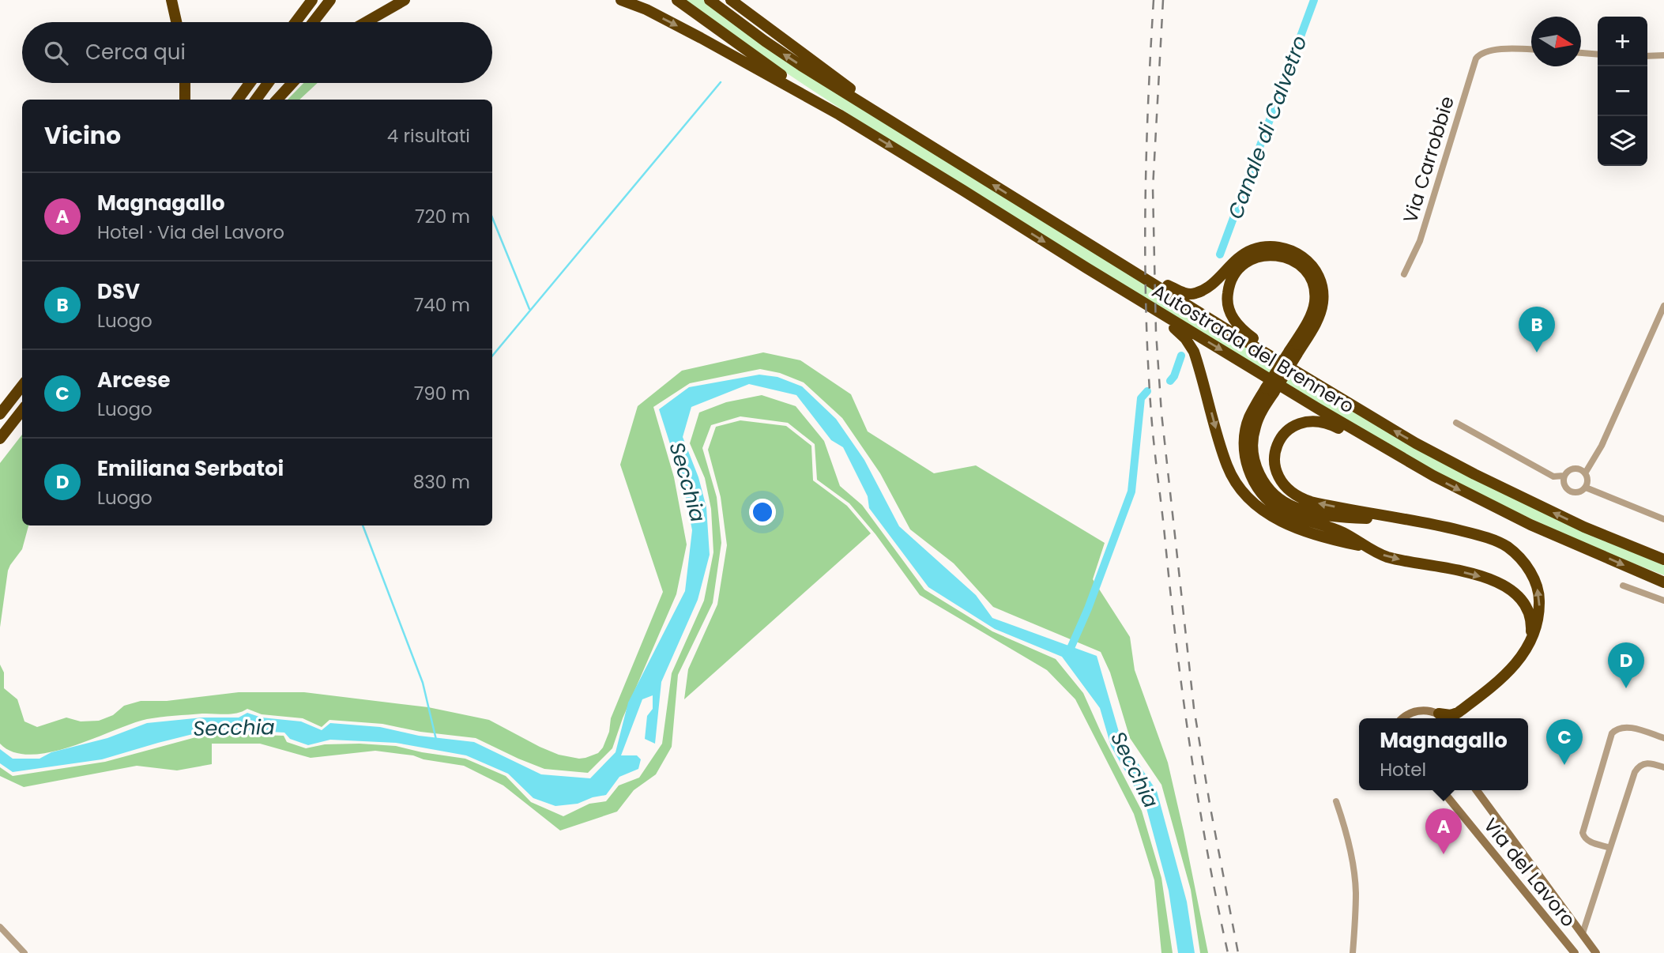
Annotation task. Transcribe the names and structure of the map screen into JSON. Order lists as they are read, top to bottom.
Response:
{
  "streets": {
    "highway": ["Autostrada del Brennero"],
    "main road": ["Via del Lavoro"],
    "street": ["Via Carrobbie"]
  },
  "water": ["Canale di Calvetro", "Secchia"],
  "north": "right",
  "page": {
    "map_buttons": ["+", "−"],
    "search": "Cerca qui",
    "heading": ["Vicino", "4 risultati"],
    "list": [
      {
        "mark": "A",
        "name": "Magnagallo",
        "note": "Hotel · Via del Lavoro",
        "value": "720 m"
      },
      {
        "mark": "B",
        "name": "DSV",
        "note": "Luogo",
        "value": "740 m"
      },
      {
        "mark": "C",
        "name": "Arcese",
        "note": "Luogo",
        "value": "790 m"
      },
      {
        "mark": "D",
        "name": "Emiliana Serbatoi",
        "note": "Luogo",
        "value": "830 m"
      }
    ],
    "pins": [
      "B",
      "D",
      "C",
      "A"
    ],
    "popup": ["Magnagallo", "Hotel"]
  }
}
